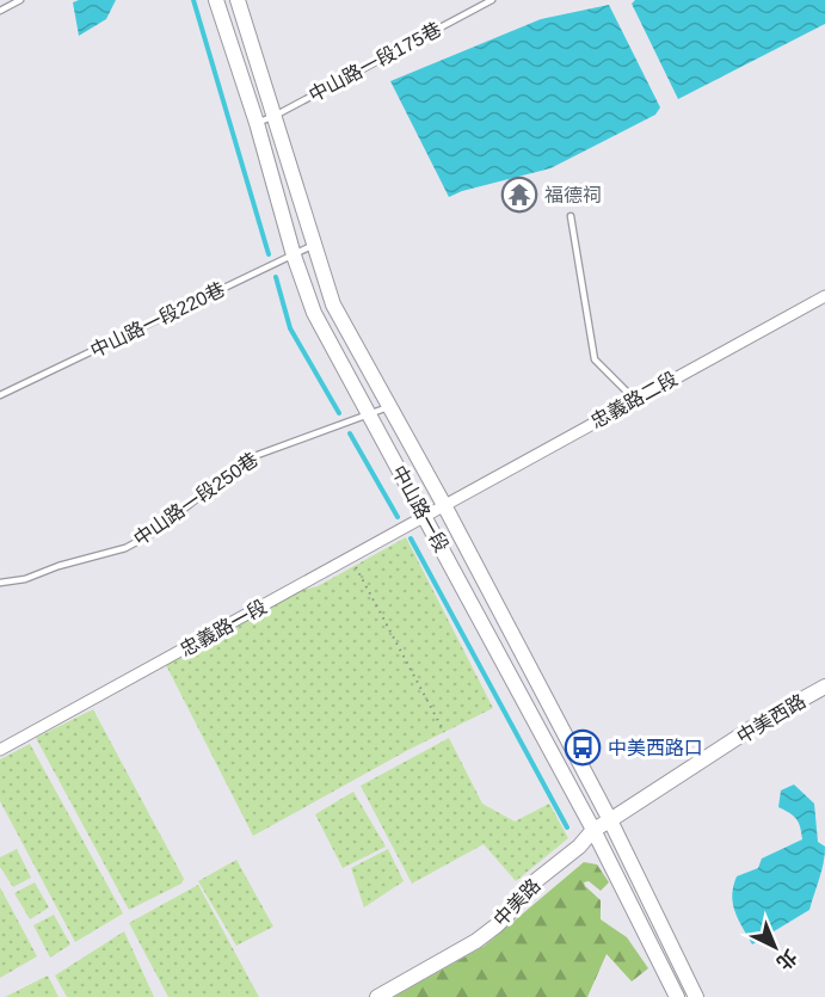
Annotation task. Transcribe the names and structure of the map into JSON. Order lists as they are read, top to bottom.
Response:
{
  "streets": {
    "street": [
      "忠義路二段",
      "中山路一段",
      "忠義路一段",
      "中美西路",
      "中美路"
    ],
    "lane": ["中山路一段175巷", "中山路一段220巷", "中山路一段250巷"]
  },
  "crossings": [
    ["中山路一段175巷", "中山路一段"],
    ["中山路一段220巷", "中山路一段"],
    ["忠義路二段", "中山路一段"],
    ["忠義路二段", "忠義路一段"],
    ["中山路一段250巷", "中山路一段"],
    ["中山路一段", "忠義路一段"],
    ["中山路一段", "中美西路"],
    ["中山路一段", "中美路"],
    ["中美西路", "中美路"]
  ],
  "places": {
    "temple": ["福德祠"],
    "bus stop": ["中美西路口"]
  },
  "north": "bottom right"
}
